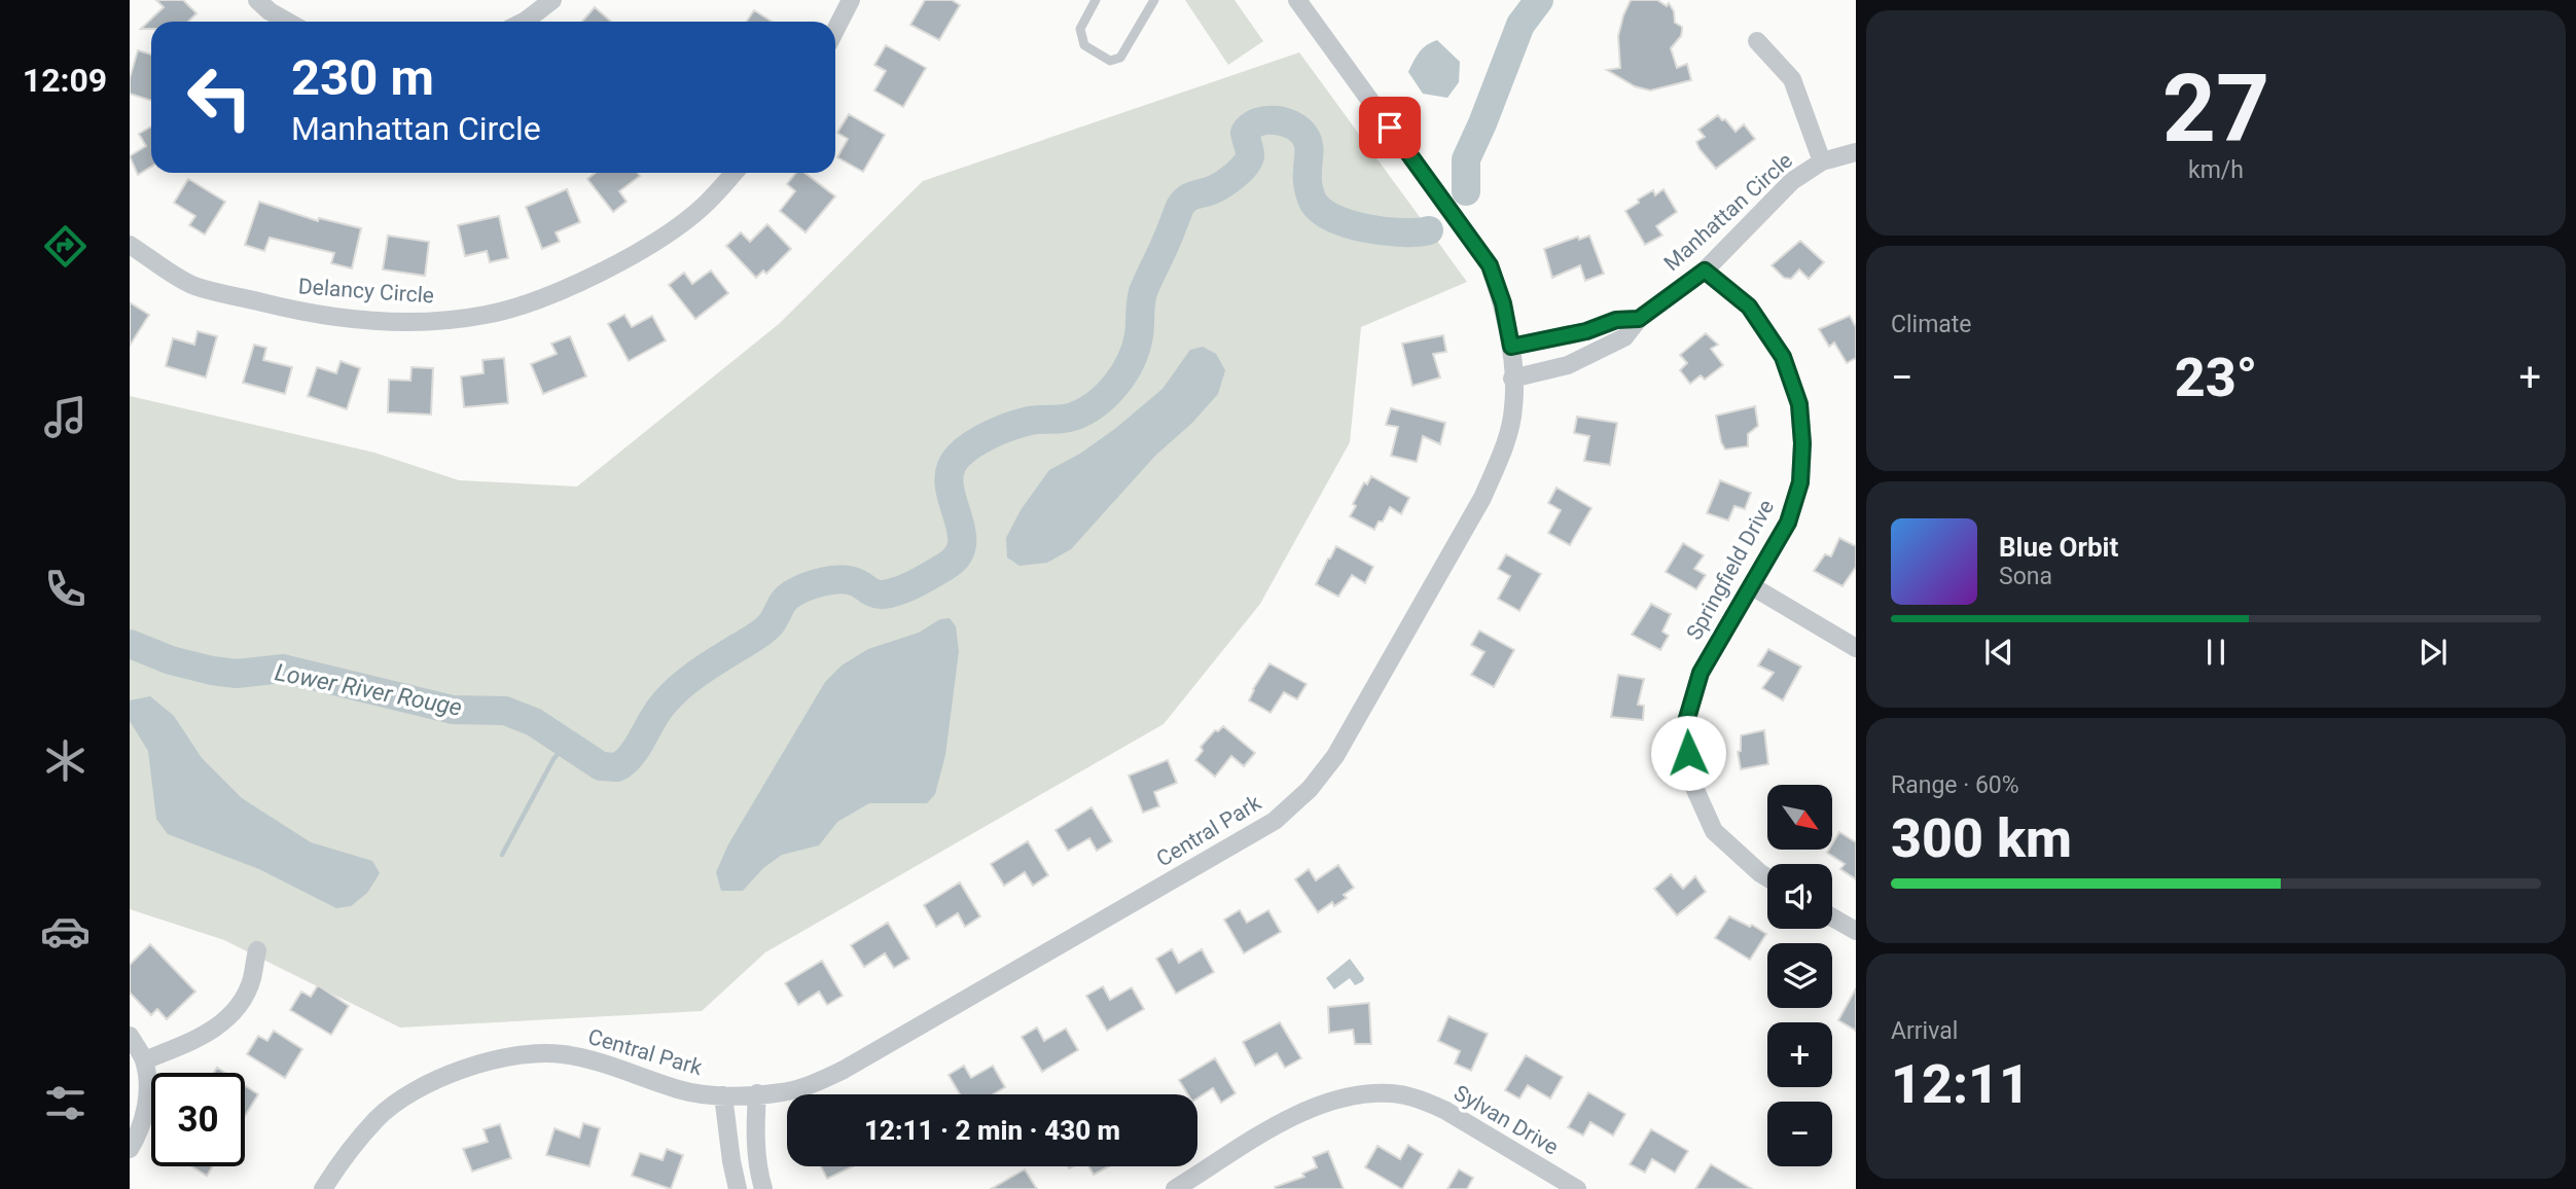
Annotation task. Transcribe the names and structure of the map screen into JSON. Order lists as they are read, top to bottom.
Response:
{
  "streets": {
    "street": [
      "Manhattan Circle",
      "Delancy Circle",
      "Springfield Drive",
      "Central Park",
      "Sylvan Drive"
    ]
  },
  "crossings": [
    ["Manhattan Circle", "Springfield Drive"],
    ["Manhattan Circle", "Central Park"]
  ],
  "water": ["Lower River Rouge"],
  "north": "bottom right",
  "page": {
    "tabs": "12:09",
    "tile": [
      ["27", "km/h"],
      "Climate",
      ["Range · 60%", "300 km"],
      ["Arrival", "12:11"]
    ],
    "turn": ["230 m", "Manhattan Circle"],
    "heat": ["−", "23°", "+"],
    "song": ["Blue Orbit", "Sona"],
    "map_buttons": ["+", "−"],
    "limit": "30",
    "trip": "12:11 · 2 min · 430 m"
  }
}
